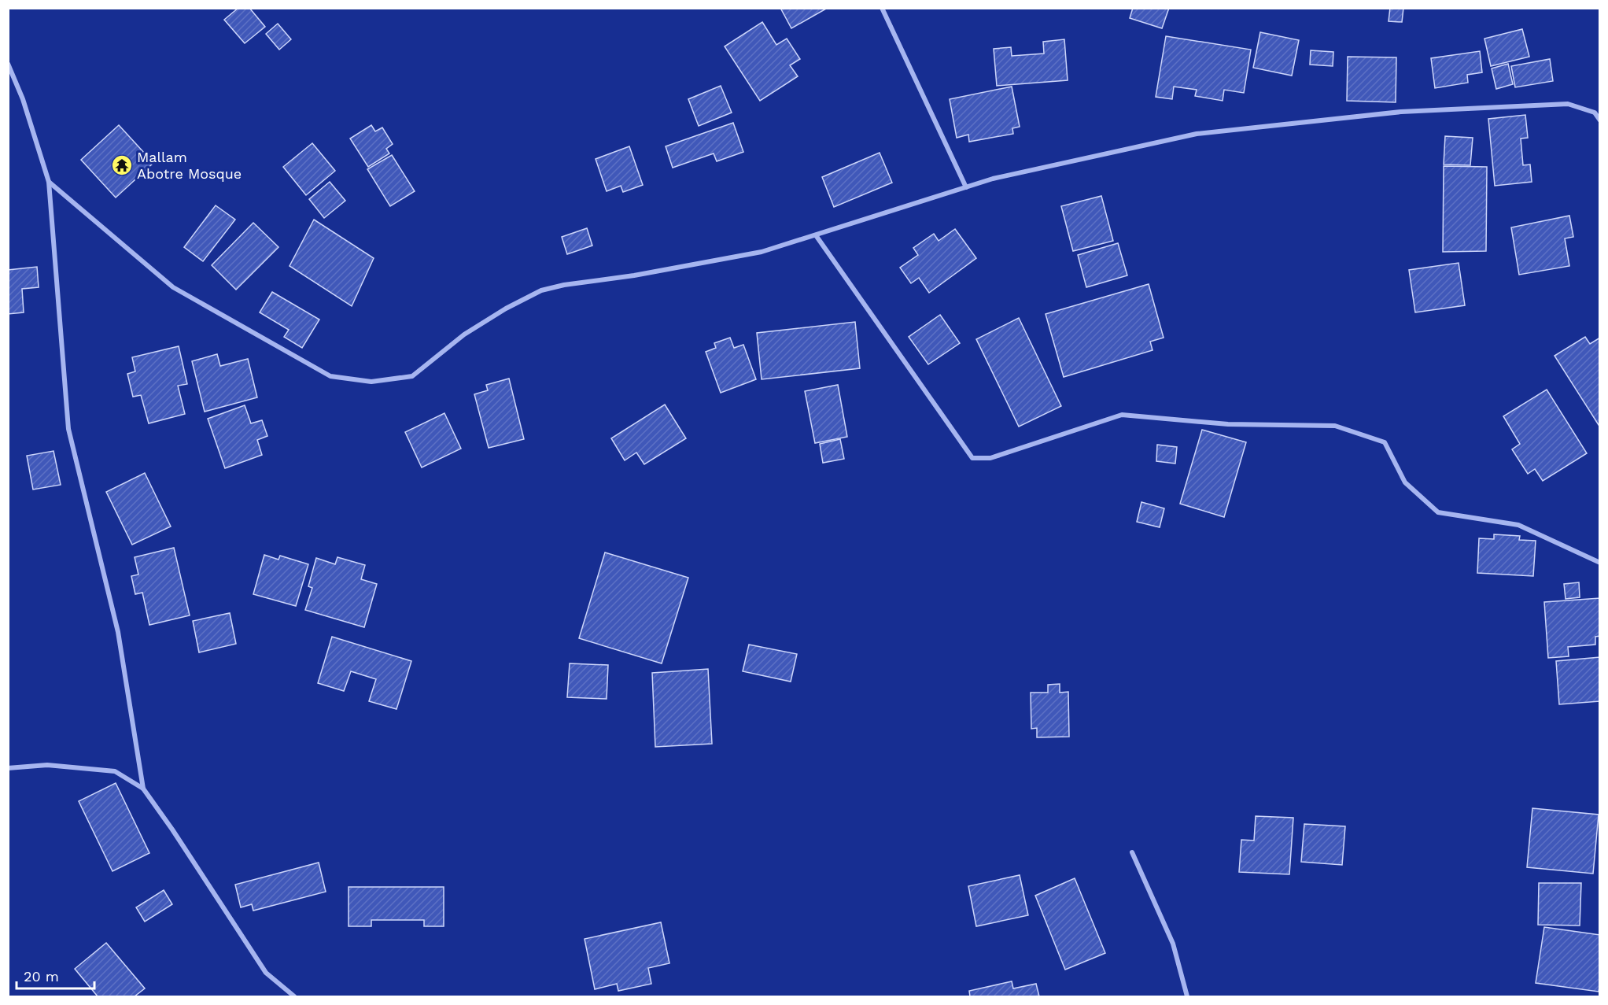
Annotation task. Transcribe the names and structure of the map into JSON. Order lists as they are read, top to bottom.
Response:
{
  "places": {
    "temple": ["Mallam Abotre Mosque"]
  },
  "scale_bar": "20 m"
}
